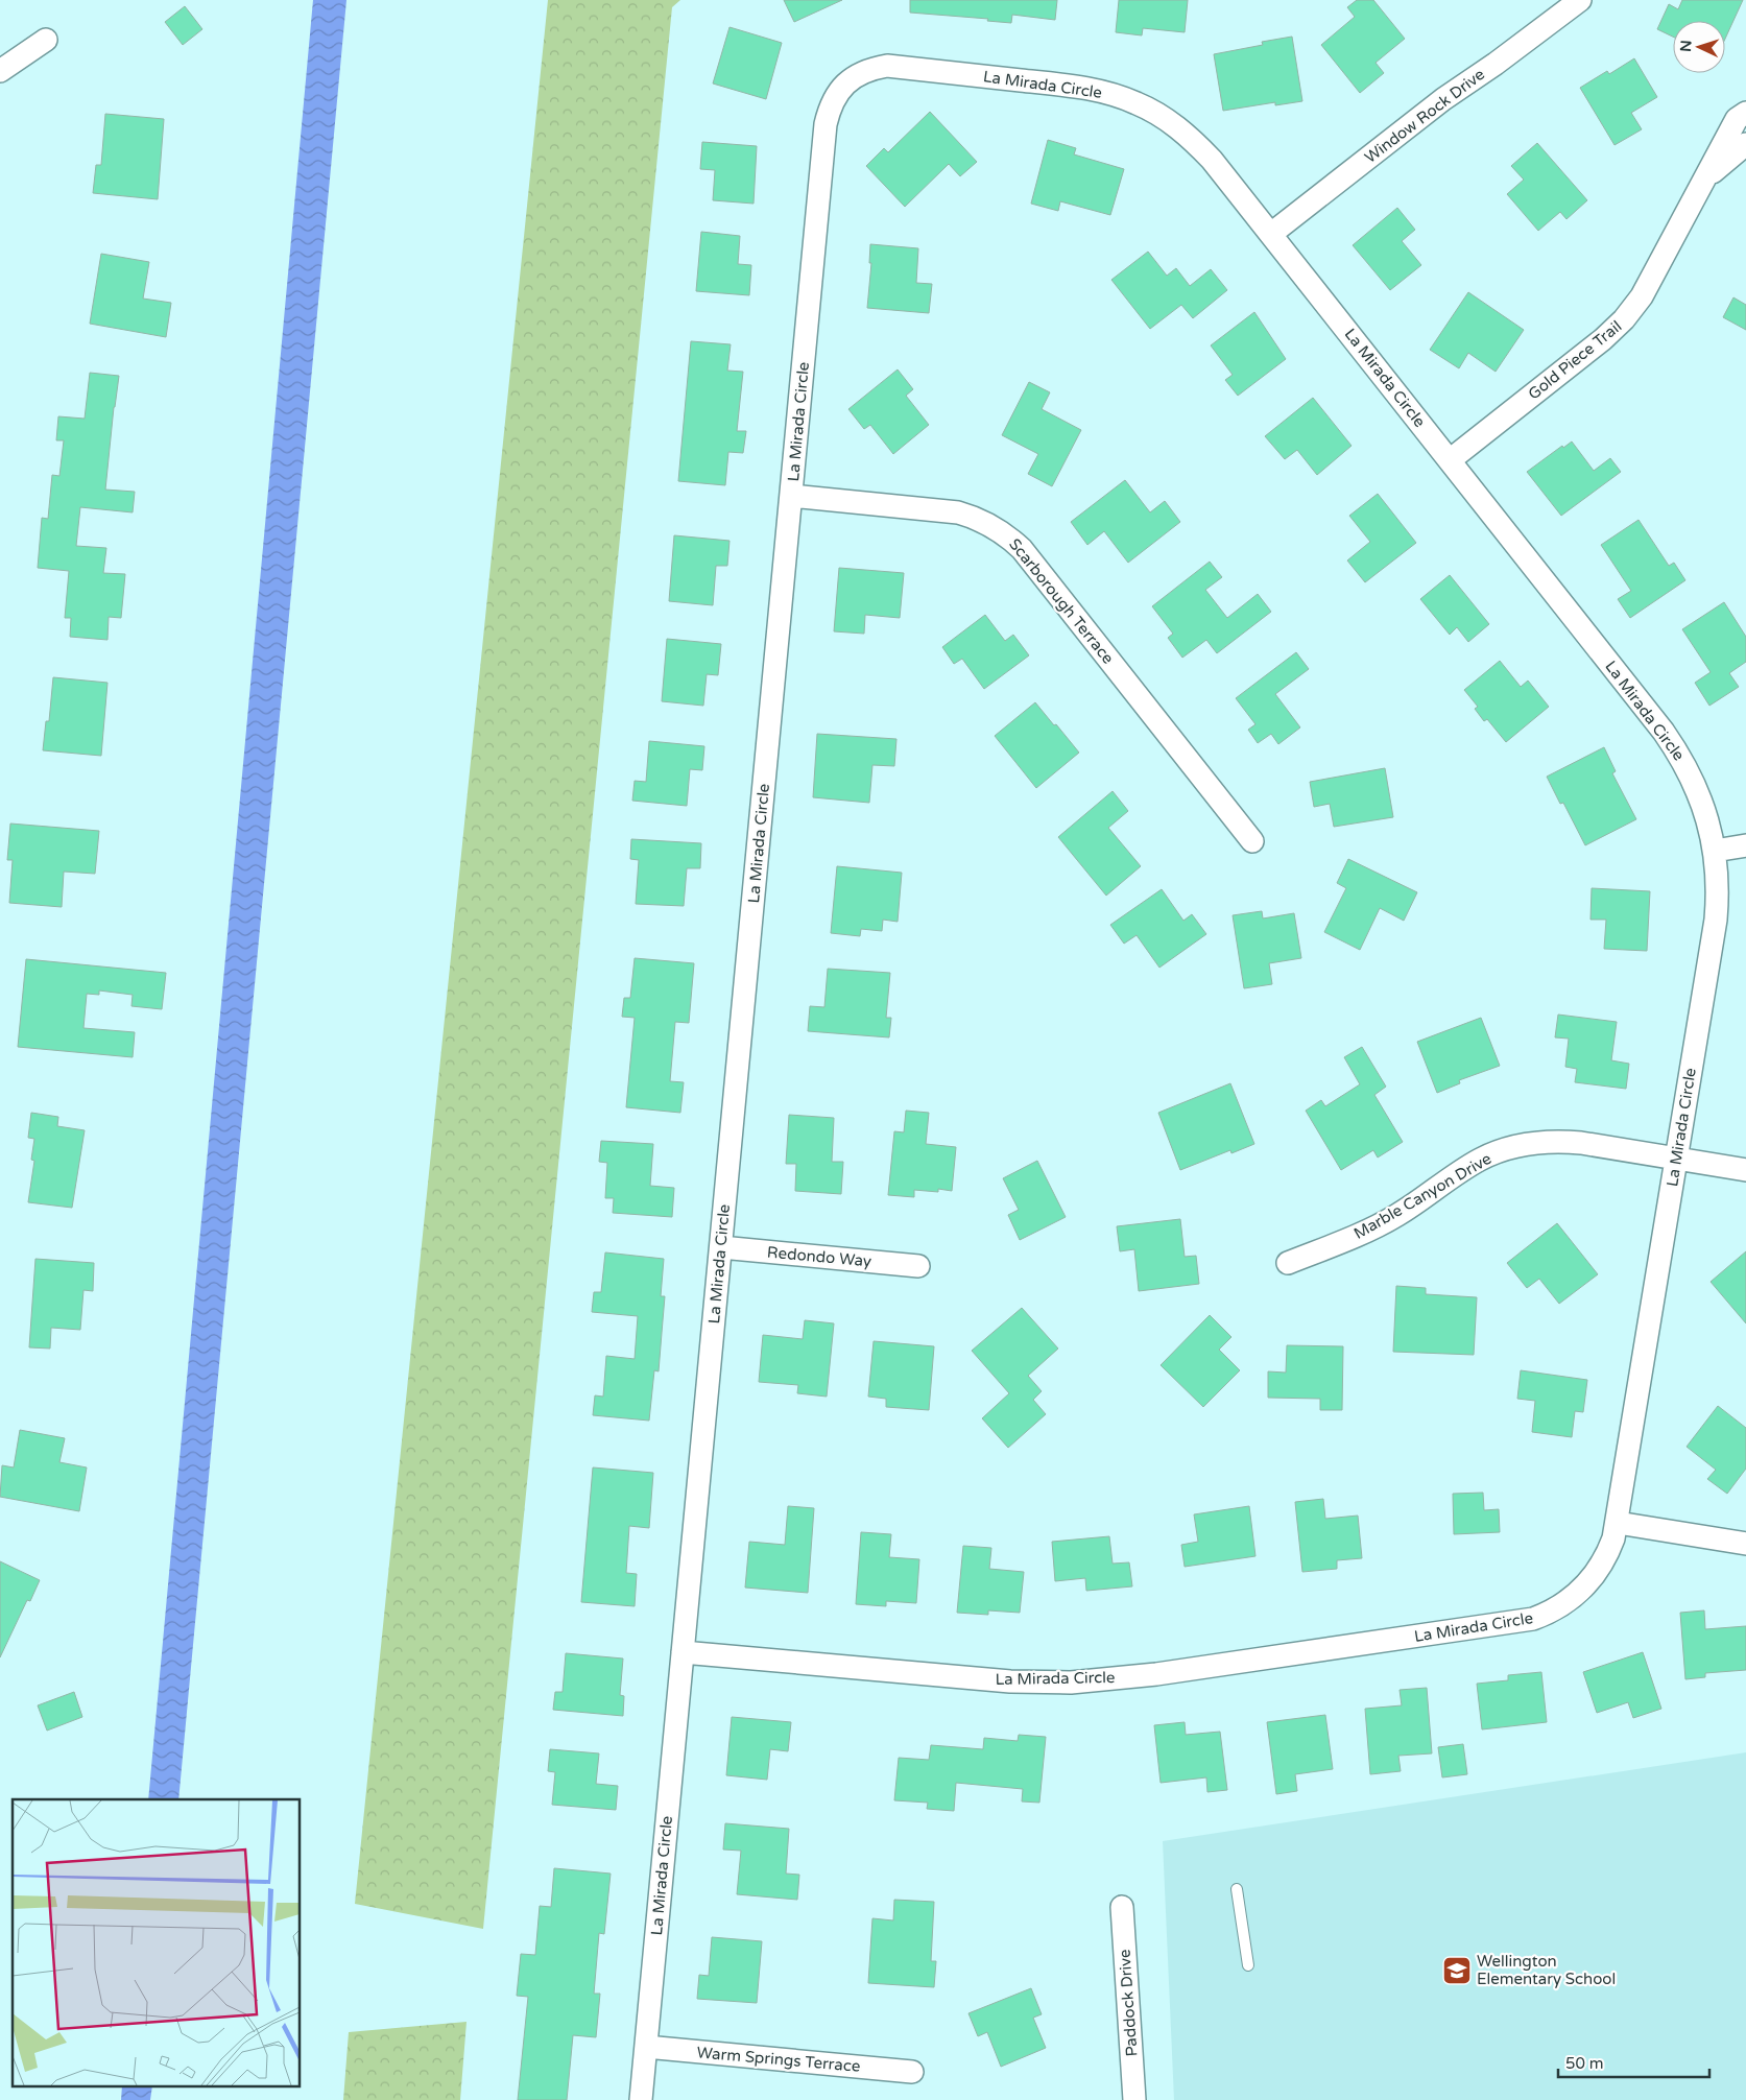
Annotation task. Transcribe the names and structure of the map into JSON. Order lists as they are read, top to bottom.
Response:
{
  "streets": {
    "street": [
      "La Mirada Circle",
      "Window Rock Drive",
      "Gold Piece Trail",
      "Scarborough Terrace",
      "Marble Canyon Drive",
      "Redondo Way",
      "Paddock Drive",
      "Warm Springs Terrace"
    ]
  },
  "crossings": [
    ["La Mirada Circle", "Window Rock Drive"],
    ["La Mirada Circle", "Gold Piece Trail"],
    ["La Mirada Circle", "Scarborough Terrace"],
    ["La Mirada Circle", "Marble Canyon Drive"],
    ["La Mirada Circle", "Redondo Way"],
    ["La Mirada Circle", "Warm Springs Terrace"]
  ],
  "places": {
    "school or university": ["Wellington Elementary School"]
  },
  "scale_bar": "50 m",
  "north": "left"
}
